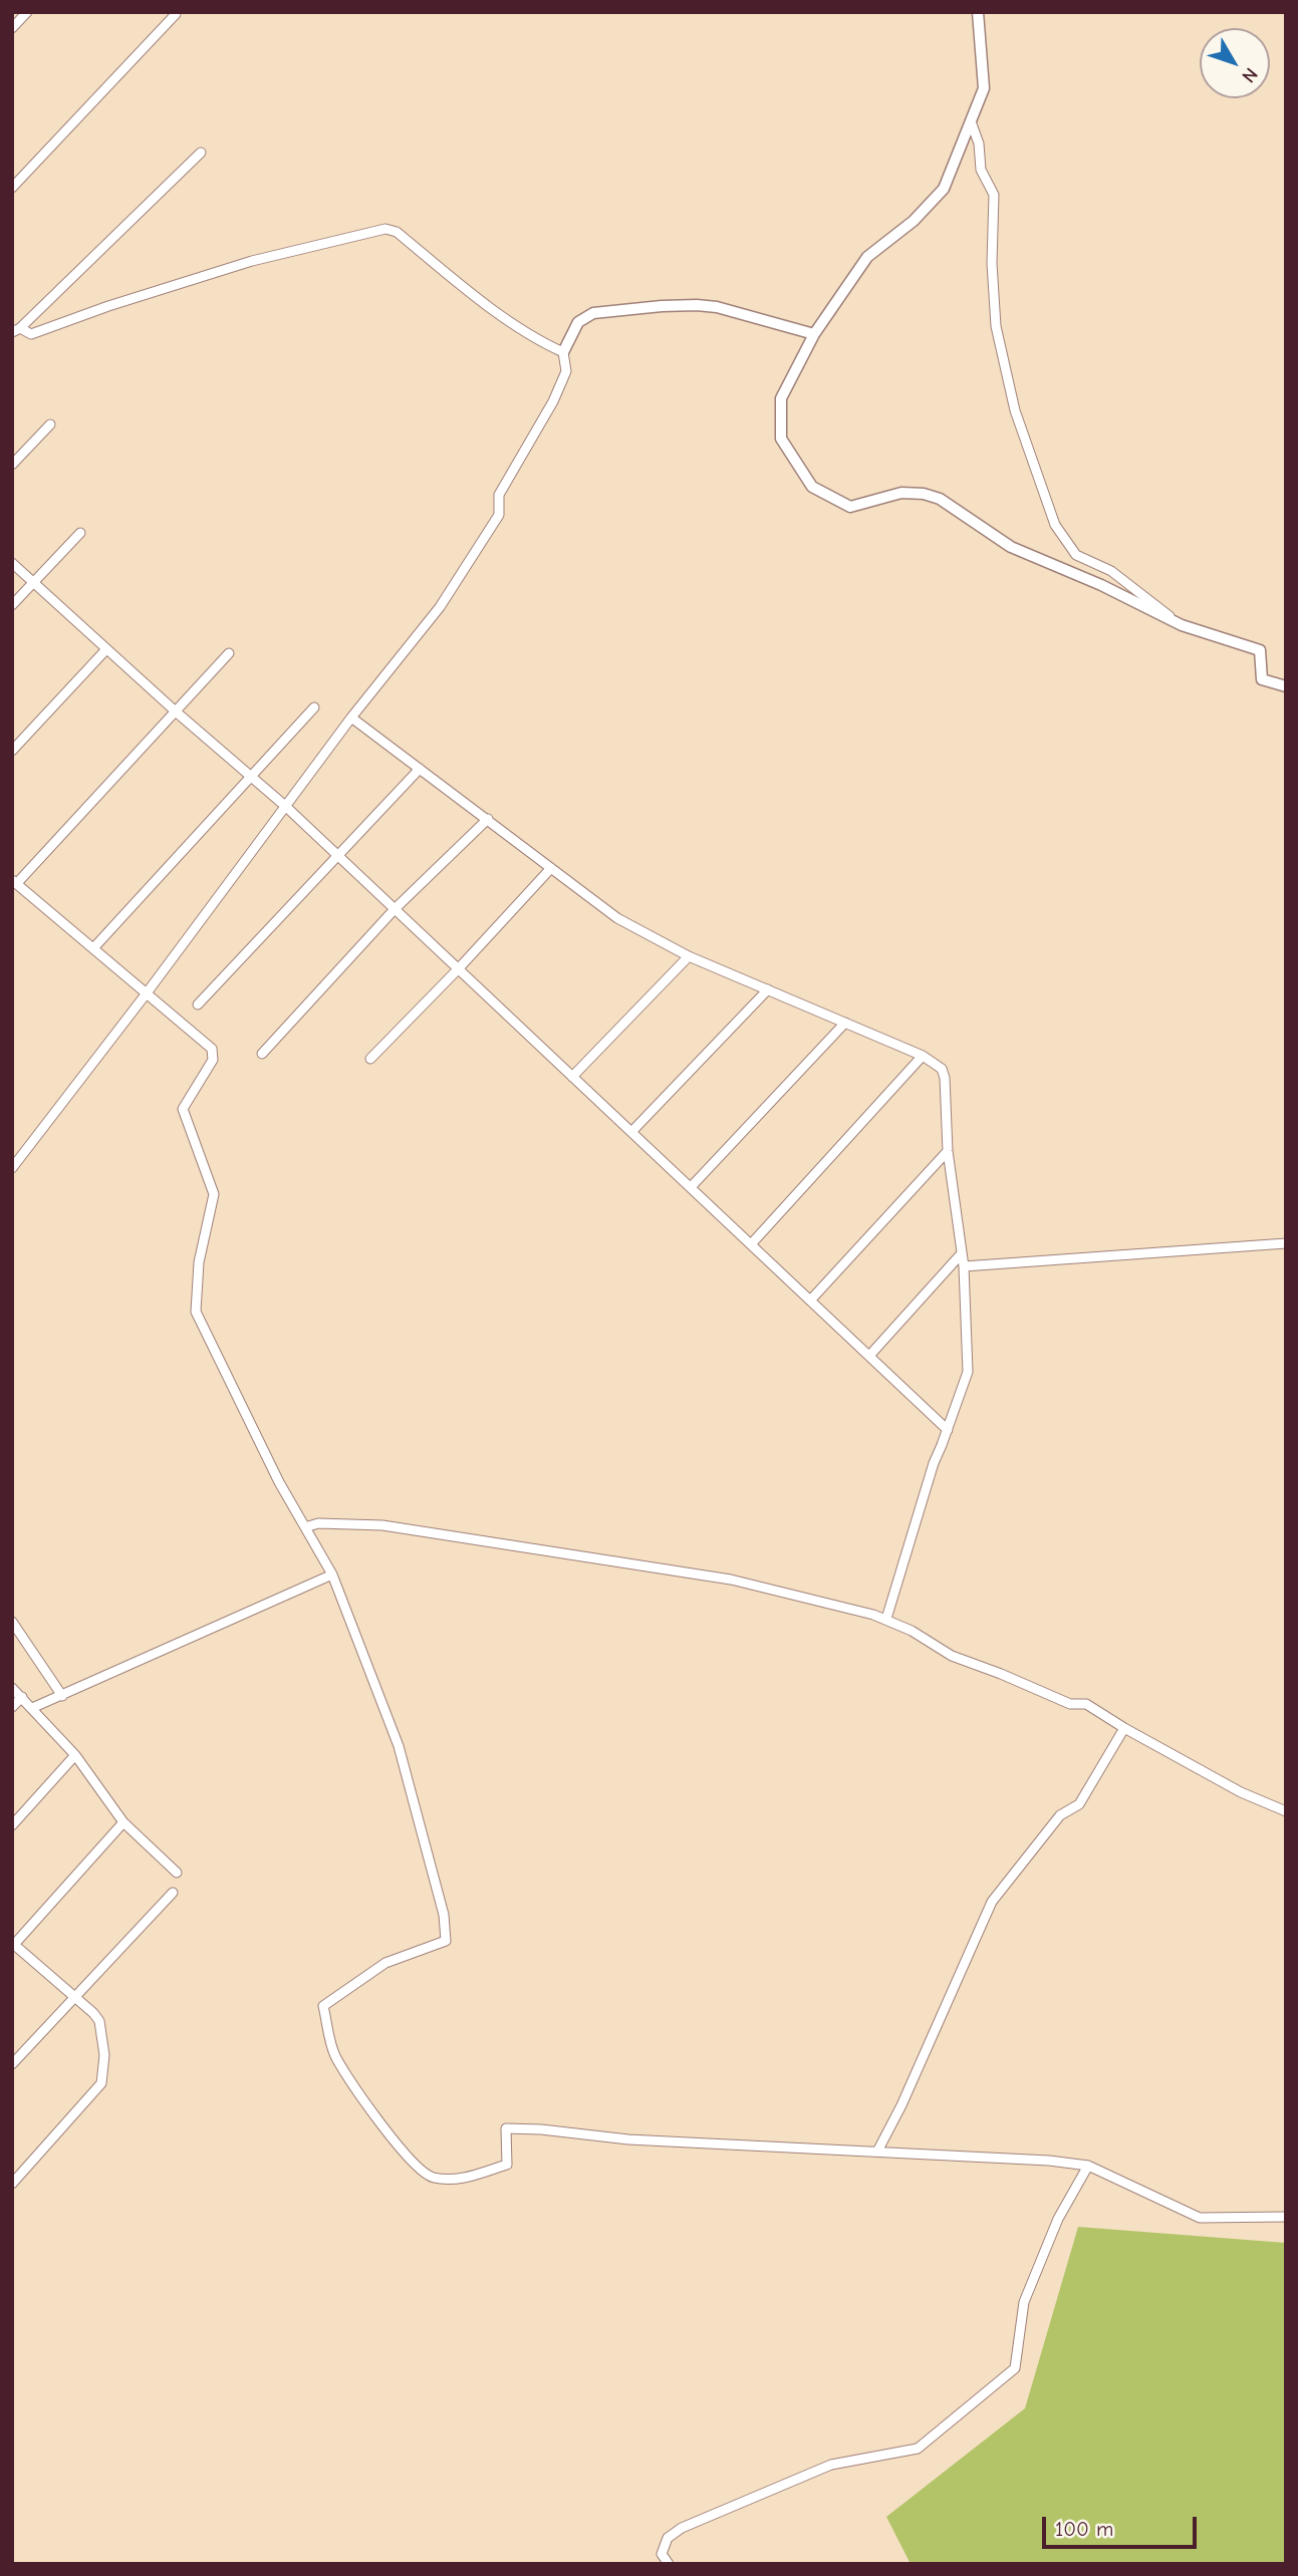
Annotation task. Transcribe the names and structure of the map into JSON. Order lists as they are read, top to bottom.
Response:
{
  "scale_bar": "100 m",
  "north": "bottom right"
}
